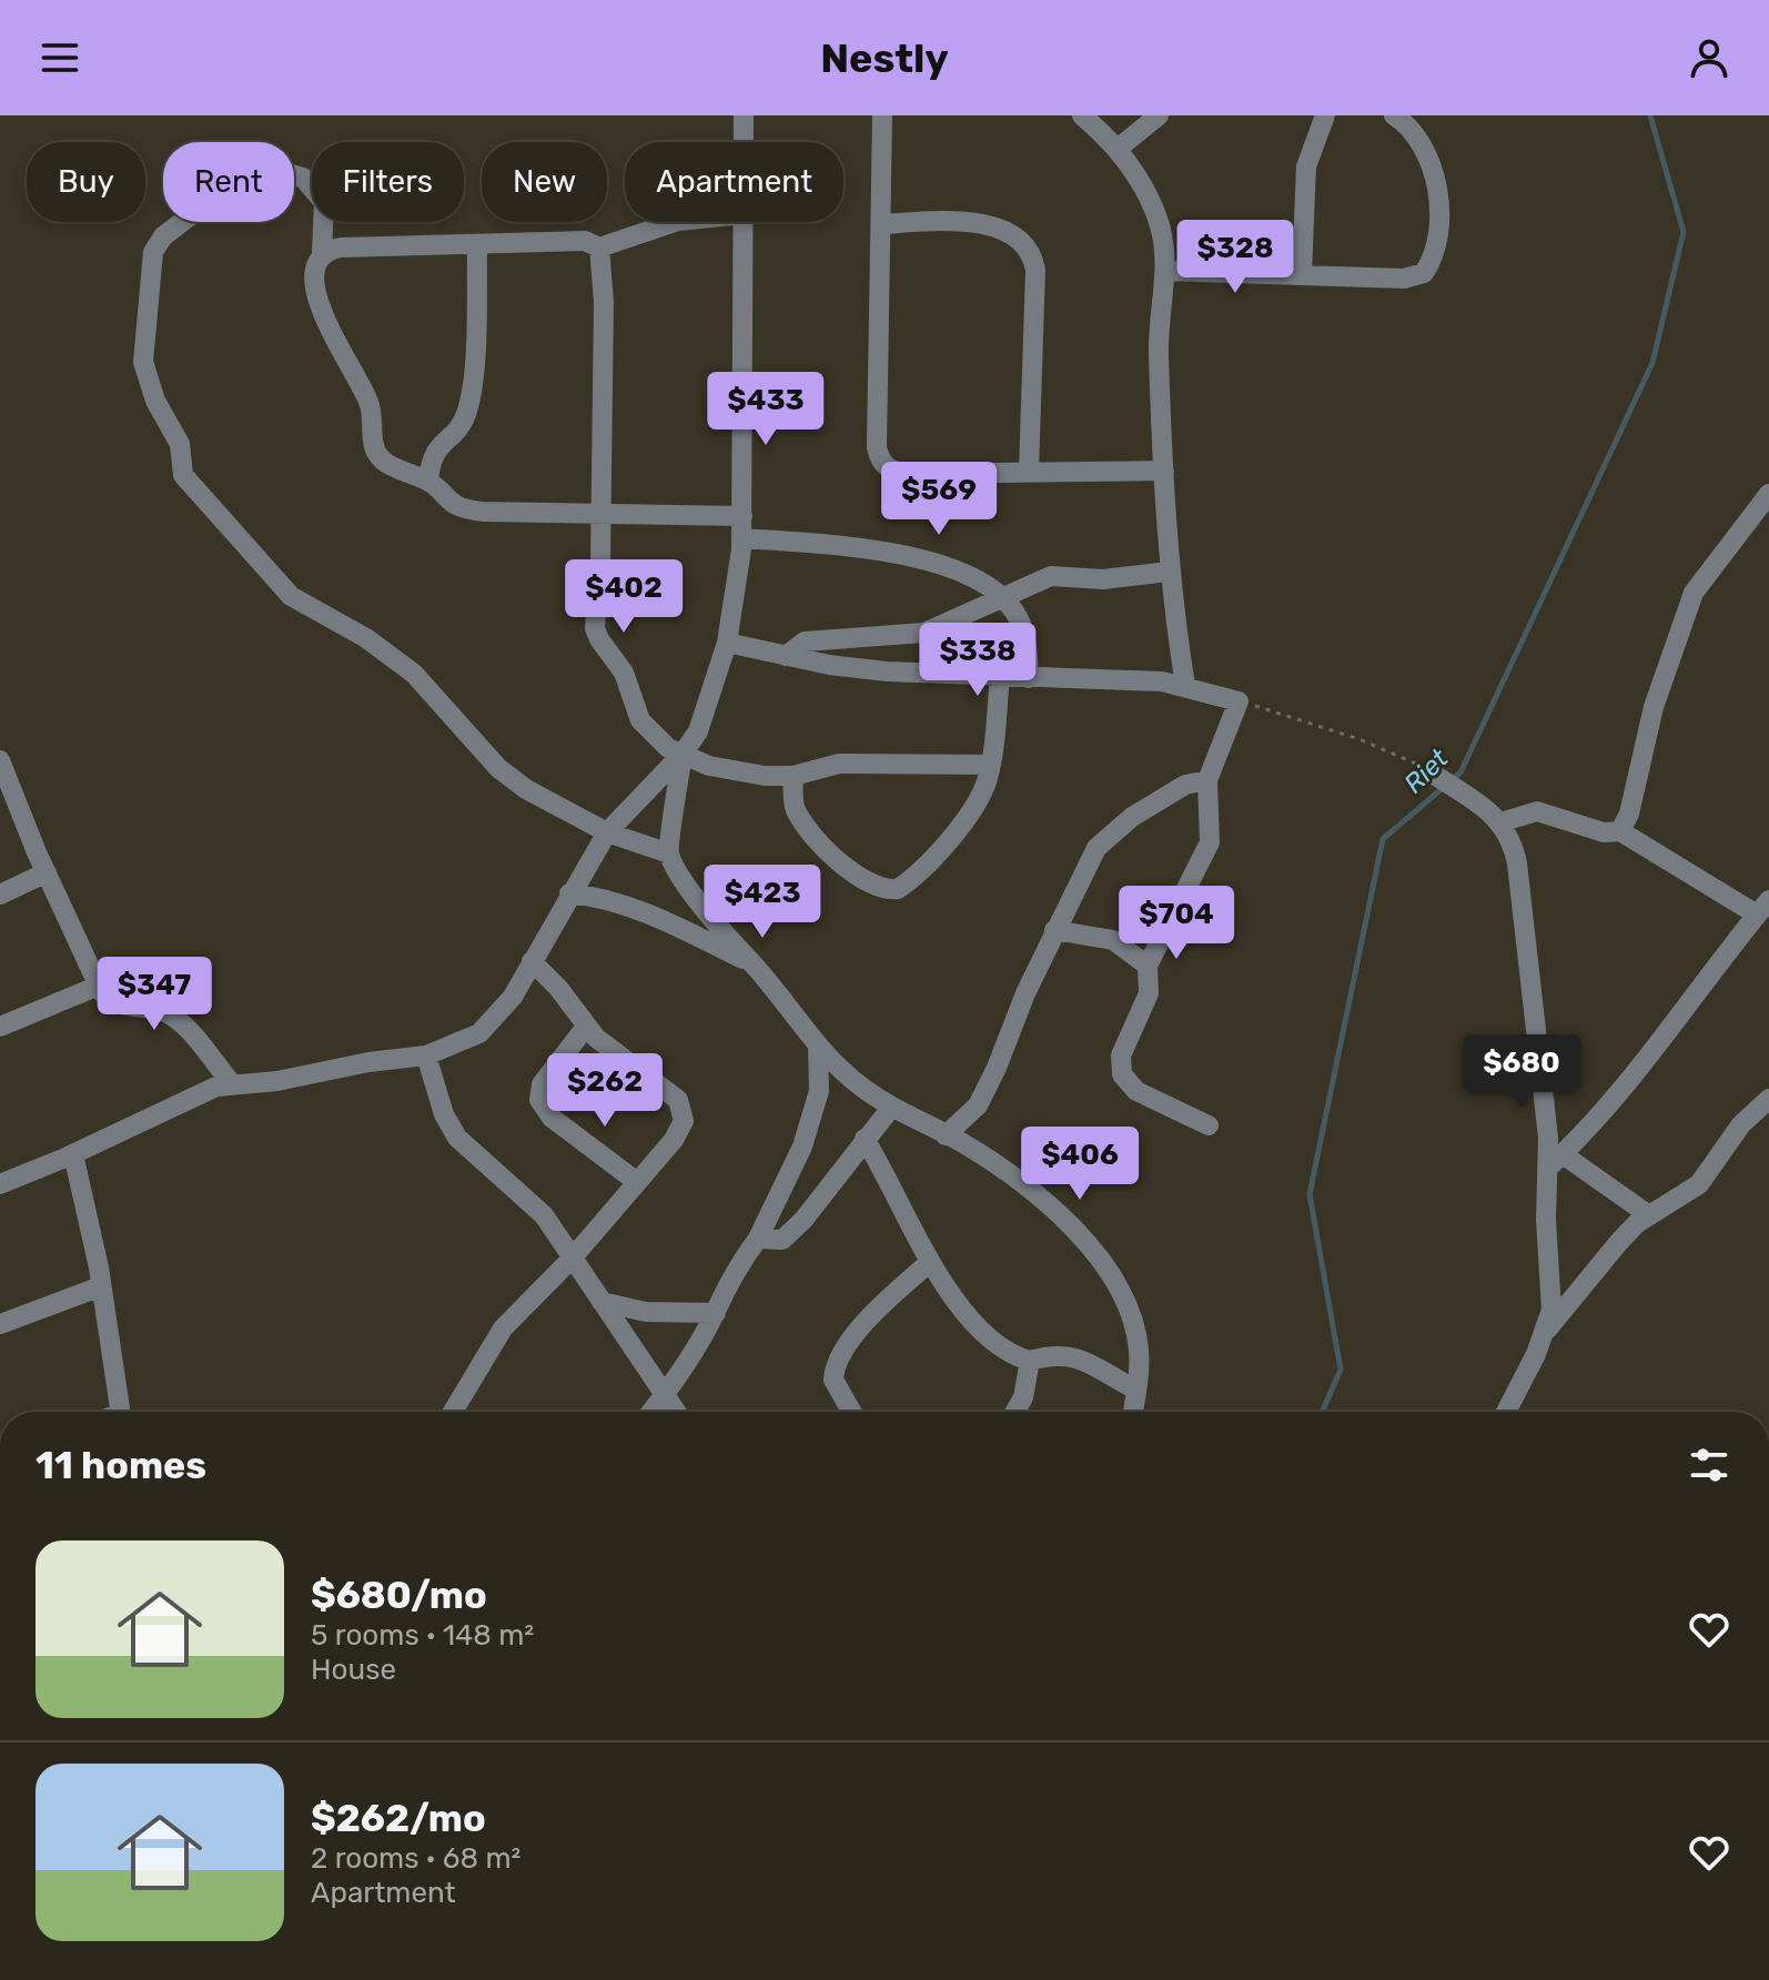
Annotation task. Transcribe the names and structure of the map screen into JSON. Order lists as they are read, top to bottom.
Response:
{
  "water": ["Riet"],
  "page": {
    "header": "Nestly",
    "chip": [
      "Buy",
      "Rent",
      "Filters",
      "New",
      "Apartment"
    ],
    "price": [
      "$328",
      "$433",
      "$569",
      "$402",
      "$338",
      "$423",
      "$704",
      "$347",
      "$680",
      "$262",
      "$406"
    ],
    "heading": "11 homes",
    "list": [
      {
        "name": "$680/mo",
        "note": "5 rooms · 148 m² · House"
      },
      {
        "name": "$262/mo",
        "note": "2 rooms · 68 m² · Apartment"
      }
    ]
  }
}
